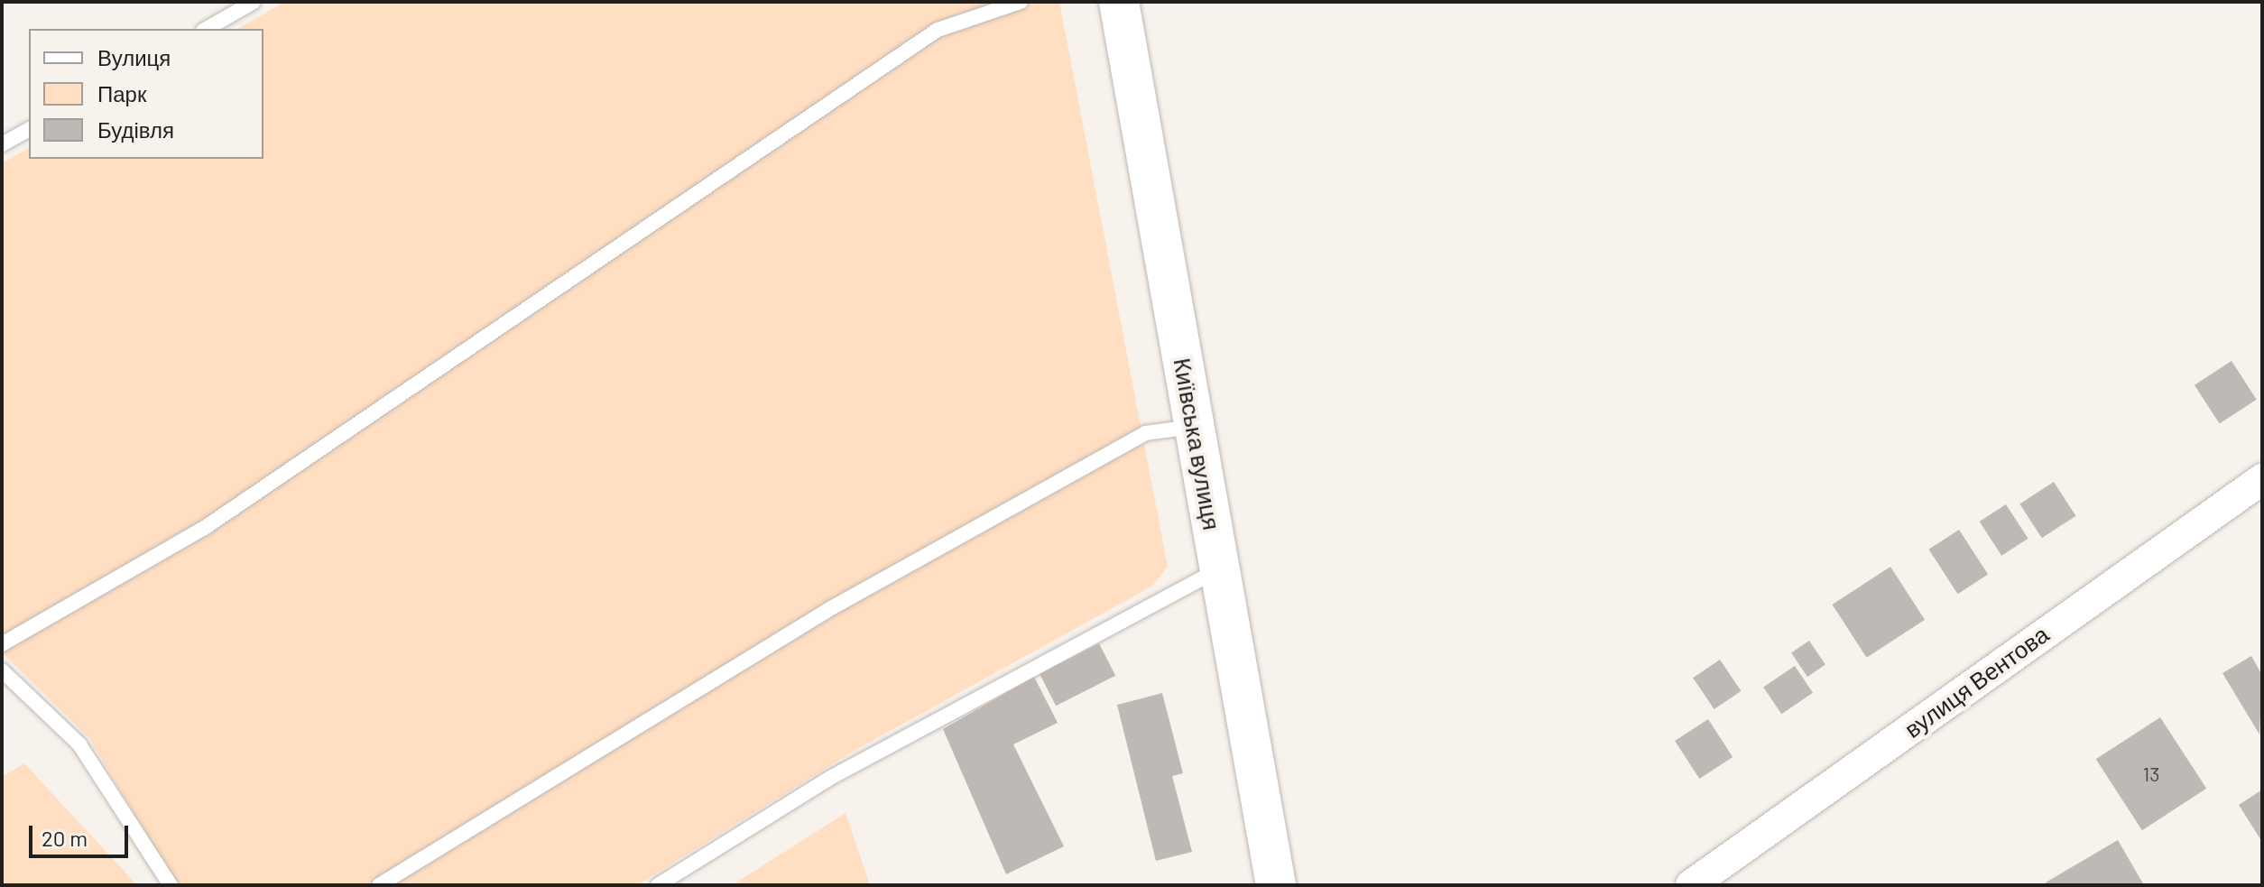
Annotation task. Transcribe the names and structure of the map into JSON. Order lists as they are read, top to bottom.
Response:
{
  "streets": {
    "main road": ["Київська вулиця"],
    "street": ["вулиця Вентова"]
  },
  "house_numbers": ["13"],
  "legend": ["Вулиця", "Парк", "Будівля"],
  "scale_bar": "20 m"
}
